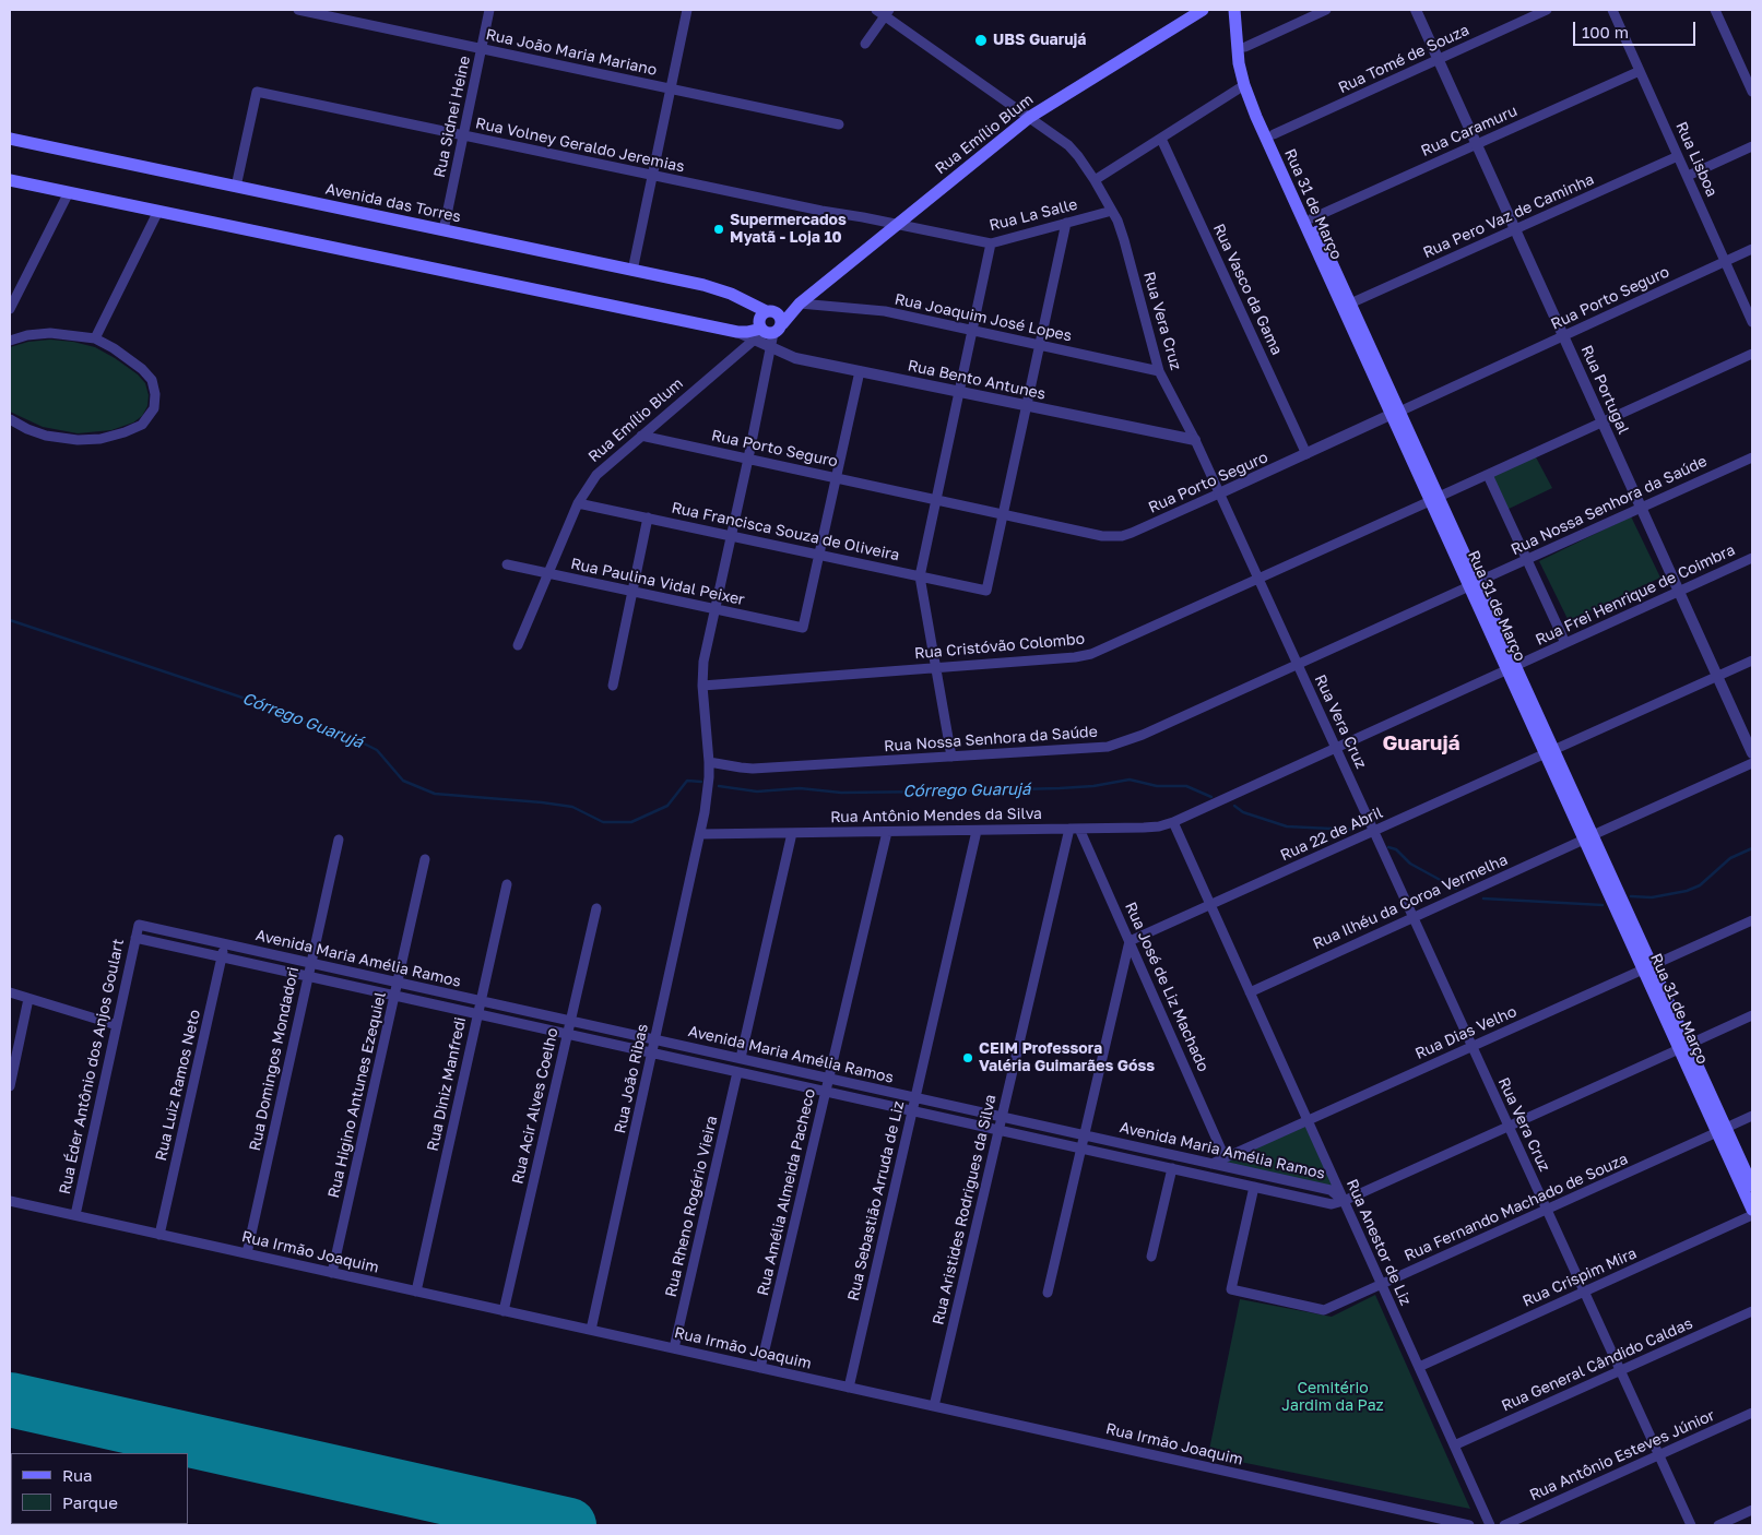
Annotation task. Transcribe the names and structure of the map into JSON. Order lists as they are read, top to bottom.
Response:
{
  "streets": {
    "main road": ["Rua Emílio Blum", "Avenida das Torres", "Rua 31 de Março"],
    "street": [
      "Rua João Maria Mariano",
      "Rua Tomé de Souza",
      "Rua Sidnei Heine",
      "Rua Caramuru",
      "Rua Volney Geraldo Jeremias",
      "Rua Lisboa",
      "Rua La Salle",
      "Rua Pero Vaz de Caminha",
      "Rua Vasco da Gama",
      "Rua Porto Seguro",
      "Rua Joaquim José Lopes",
      "Rua Vera Cruz",
      "Rua Bento Antunes",
      "Rua Portugal",
      "Rua Nossa Senhora da Saúde",
      "Rua Francisca Souza de Oliveira",
      "Rua Paulina Vidal Peixer",
      "Rua Frei Henrique de Coimbra",
      "Rua Cristóvão Colombo",
      "Rua Antônio Mendes da Silva",
      "Rua 22 de Abril",
      "Rua Ilhéu da Coroa Vermelha",
      "Avenida Maria Amélia Ramos",
      "Rua José de Liz Machado",
      "Rua Dias Velho",
      "Rua Domingos Mondadori",
      "Rua Éder Antônio dos Anjos Goulart",
      "Rua João Ribas",
      "Rua Diniz Manfredi",
      "Rua Luiz Ramos Neto",
      "Rua Higino Antunes Ezequiel",
      "Rua Acir Alves Coelho",
      "Rua Amélia Almeida Pacheco",
      "Rua Sebastião Arruda de Liz",
      "Rua Rheno Rogério Vieira",
      "Rua Fernando Machado de Souza",
      "Rua Aristides Rodrigues da Silva",
      "Rua Anestor de Liz",
      "Rua Irmão Joaquim",
      "Rua Crispim Mira",
      "Rua General Cândido Caldas",
      "Rua Antônio Esteves Júnior"
    ]
  },
  "crossings": [
    ["Rua João Maria Mariano", "Rua Sidnei Heine"],
    ["Rua Tomé de Souza", "Rua 31 de Março"],
    ["Rua Tomé de Souza", "Rua Portugal"],
    ["Rua Sidnei Heine", "Rua Volney Geraldo Jeremias"],
    ["Rua Sidnei Heine", "Avenida das Torres"],
    ["Rua Caramuru", "Rua Lisboa"],
    ["Rua Caramuru", "Rua 31 de Março"],
    ["Rua Caramuru", "Rua Portugal"],
    ["Rua Emílio Blum", "Rua Volney Geraldo Jeremias"],
    ["Rua Emílio Blum", "Avenida das Torres"],
    ["Rua Emílio Blum", "Rua La Salle"],
    ["Rua Emílio Blum", "Rua Porto Seguro"],
    ["Rua Emílio Blum", "Rua Joaquim José Lopes"],
    ["Rua Emílio Blum", "Rua Vera Cruz"],
    ["Rua Emílio Blum", "Rua Bento Antunes"],
    ["Rua Emílio Blum", "Rua Francisca Souza de Oliveira"],
    ["Rua Emílio Blum", "Rua Paulina Vidal Peixer"],
    ["Rua Emílio Blum", "Rua João Ribas"],
    ["Rua Volney Geraldo Jeremias", "Avenida das Torres"],
    ["Rua Volney Geraldo Jeremias", "Rua La Salle"],
    ["Rua Lisboa", "Rua Pero Vaz de Caminha"],
    ["Rua Lisboa", "Rua Porto Seguro"],
    ["Avenida das Torres", "Rua João Ribas"],
    ["Rua 31 de Março", "Rua Pero Vaz de Caminha"],
    ["Rua 31 de Março", "Rua Porto Seguro"],
    ["Rua 31 de Março", "Rua Nossa Senhora da Saúde"],
    ["Rua 31 de Março", "Rua Frei Henrique de Coimbra"],
    ["Rua 31 de Março", "Rua Cristóvão Colombo"],
    ["Rua 31 de Março", "Rua 22 de Abril"],
    ["Rua 31 de Março", "Rua Ilhéu da Coroa Vermelha"],
    ["Rua 31 de Março", "Rua Dias Velho"],
    ["Rua 31 de Março", "Rua Fernando Machado de Souza"],
    ["Rua La Salle", "Rua Vera Cruz"],
    ["Rua Pero Vaz de Caminha", "Rua Portugal"],
    ["Rua Vasco da Gama", "Rua Porto Seguro"],
    ["Rua Porto Seguro", "Rua Vera Cruz"],
    ["Rua Porto Seguro", "Rua Portugal"],
    ["Rua Porto Seguro", "Rua Francisca Souza de Oliveira"],
    ["Rua Porto Seguro", "Rua João Ribas"],
    ["Rua Joaquim José Lopes", "Rua Vera Cruz"],
    ["Rua Vera Cruz", "Rua Bento Antunes"],
    ["Rua Vera Cruz", "Rua Nossa Senhora da Saúde"],
    ["Rua Vera Cruz", "Rua Frei Henrique de Coimbra"],
    ["Rua Vera Cruz", "Rua Cristóvão Colombo"],
    ["Rua Vera Cruz", "Rua 22 de Abril"],
    ["Rua Vera Cruz", "Rua Ilhéu da Coroa Vermelha"],
    ["Rua Vera Cruz", "Rua Dias Velho"],
    ["Rua Vera Cruz", "Rua Fernando Machado de Souza"],
    ["Rua Vera Cruz", "Rua Crispim Mira"],
    ["Rua Vera Cruz", "Rua General Cândido Caldas"],
    ["Rua Vera Cruz", "Rua Antônio Esteves Júnior"],
    ["Rua Bento Antunes", "Rua João Ribas"],
    ["Rua Portugal", "Rua Nossa Senhora da Saúde"],
    ["Rua Portugal", "Rua Frei Henrique de Coimbra"],
    ["Rua Portugal", "Rua Cristóvão Colombo"],
    ["Rua Portugal", "Rua 22 de Abril"],
    ["Rua Nossa Senhora da Saúde", "Rua João Ribas"],
    ["Rua Francisca Souza de Oliveira", "Rua Paulina Vidal Peixer"],
    ["Rua Francisca Souza de Oliveira", "Rua João Ribas"],
    ["Rua Paulina Vidal Peixer", "Rua João Ribas"],
    ["Rua Frei Henrique de Coimbra", "Rua Antônio Mendes da Silva"],
    ["Rua Frei Henrique de Coimbra", "Rua Anestor de Liz"],
    ["Rua Cristóvão Colombo", "Rua João Ribas"],
    ["Rua Antônio Mendes da Silva", "Rua José de Liz Machado"],
    ["Rua Antônio Mendes da Silva", "Rua João Ribas"],
    ["Rua Antônio Mendes da Silva", "Rua Amélia Almeida Pacheco"],
    ["Rua Antônio Mendes da Silva", "Rua Sebastião Arruda de Liz"],
    ["Rua Antônio Mendes da Silva", "Rua Aristides Rodrigues da Silva"],
    ["Rua Antônio Mendes da Silva", "Rua Anestor de Liz"],
    ["Rua 22 de Abril", "Rua José de Liz Machado"],
    ["Rua 22 de Abril", "Rua Anestor de Liz"],
    ["Rua Ilhéu da Coroa Vermelha", "Rua Anestor de Liz"],
    ["Avenida Maria Amélia Ramos", "Rua Dias Velho"],
    ["Avenida Maria Amélia Ramos", "Rua Domingos Mondadori"],
    ["Avenida Maria Amélia Ramos", "Rua Éder Antônio dos Anjos Goulart"],
    ["Avenida Maria Amélia Ramos", "Rua João Ribas"],
    ["Avenida Maria Amélia Ramos", "Rua Diniz Manfredi"],
    ["Avenida Maria Amélia Ramos", "Rua Luiz Ramos Neto"],
    ["Avenida Maria Amélia Ramos", "Rua Higino Antunes Ezequiel"],
    ["Avenida Maria Amélia Ramos", "Rua Acir Alves Coelho"],
    ["Avenida Maria Amélia Ramos", "Rua Amélia Almeida Pacheco"],
    ["Avenida Maria Amélia Ramos", "Rua Sebastião Arruda de Liz"],
    ["Avenida Maria Amélia Ramos", "Rua Rheno Rogério Vieira"],
    ["Avenida Maria Amélia Ramos", "Rua Fernando Machado de Souza"],
    ["Avenida Maria Amélia Ramos", "Rua Aristides Rodrigues da Silva"],
    ["Avenida Maria Amélia Ramos", "Rua Anestor de Liz"],
    ["Rua José de Liz Machado", "Rua Dias Velho"],
    ["Rua José de Liz Machado", "Rua Aristides Rodrigues da Silva"],
    ["Rua Dias Velho", "Rua Anestor de Liz"],
    ["Rua Domingos Mondadori", "Rua Irmão Joaquim"],
    ["Rua Éder Antônio dos Anjos Goulart", "Rua Irmão Joaquim"],
    ["Rua João Ribas", "Rua Irmão Joaquim"],
    ["Rua Diniz Manfredi", "Rua Irmão Joaquim"],
    ["Rua Luiz Ramos Neto", "Rua Irmão Joaquim"],
    ["Rua Higino Antunes Ezequiel", "Rua Irmão Joaquim"],
    ["Rua Acir Alves Coelho", "Rua Irmão Joaquim"],
    ["Rua Amélia Almeida Pacheco", "Rua Irmão Joaquim"],
    ["Rua Sebastião Arruda de Liz", "Rua Irmão Joaquim"],
    ["Rua Rheno Rogério Vieira", "Rua Irmão Joaquim"],
    ["Rua Fernando Machado de Souza", "Rua Anestor de Liz"],
    ["Rua Aristides Rodrigues da Silva", "Rua Irmão Joaquim"],
    ["Rua Anestor de Liz", "Rua Crispim Mira"],
    ["Rua Anestor de Liz", "Rua General Cândido Caldas"]
  ],
  "districts": ["Guarujá"],
  "water": ["Córrego Guarujá"],
  "parks": ["Cemitério Jardim da Paz"],
  "places": ["UBS Guarujá", "Supermercados Myatã - Loja 10", "CEIM Professora Valéria Guimarães Góss"],
  "legend": ["Rua", "Parque"],
  "scale_bar": "100 m"
}
